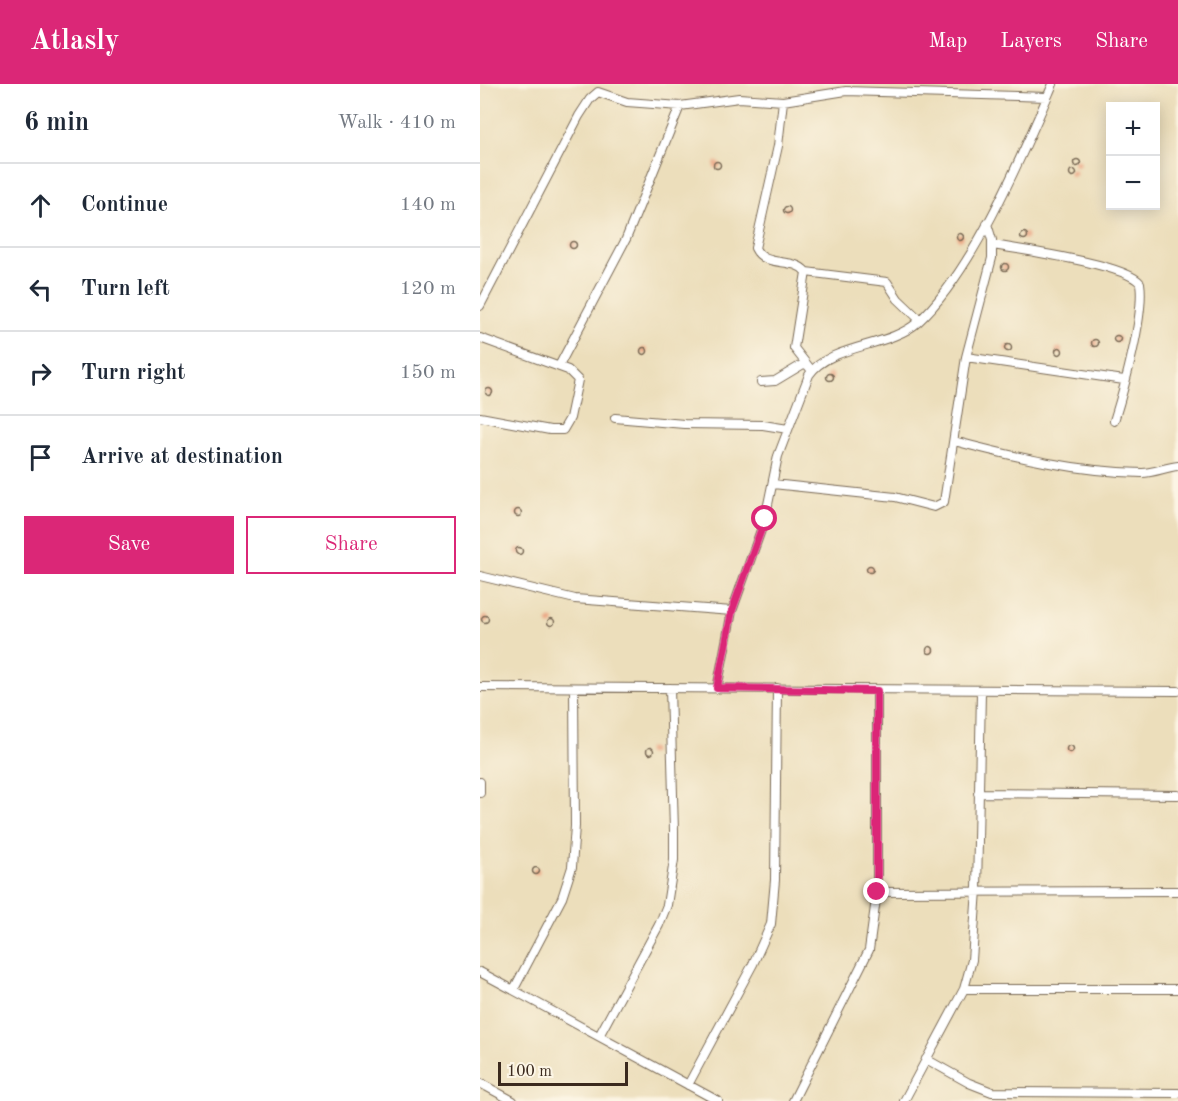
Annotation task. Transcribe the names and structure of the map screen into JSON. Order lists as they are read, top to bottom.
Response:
{
  "scale_bar": "100 m",
  "page": {
    "header": "Atlasly",
    "nav": ["Map", "Layers", "Share"],
    "heading": ["6 min", "Walk · 410 m"],
    "map_buttons": ["+", "−"],
    "list": [
      ["Continue", "140 m"],
      ["Turn left", "120 m"],
      ["Turn right", "150 m"],
      "Arrive at destination"
    ],
    "buttons": ["Save", "Share"],
    "scale": "100 m"
  }
}
